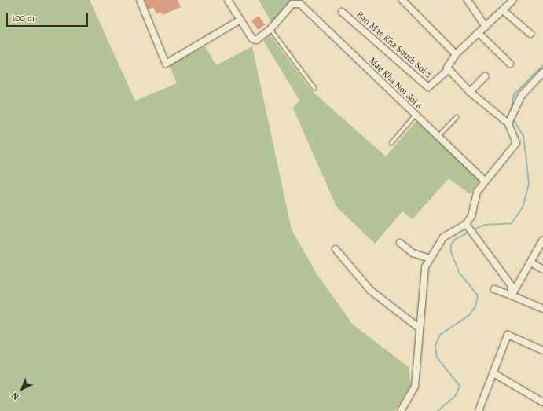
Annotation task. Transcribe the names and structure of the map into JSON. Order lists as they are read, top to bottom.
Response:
{
  "streets": {
    "street": ["Ban Mae Kha South Soi 2", "Mae Kha Noi Soi 6"]
  },
  "scale_bar": "100 m",
  "north": "bottom left"
}
